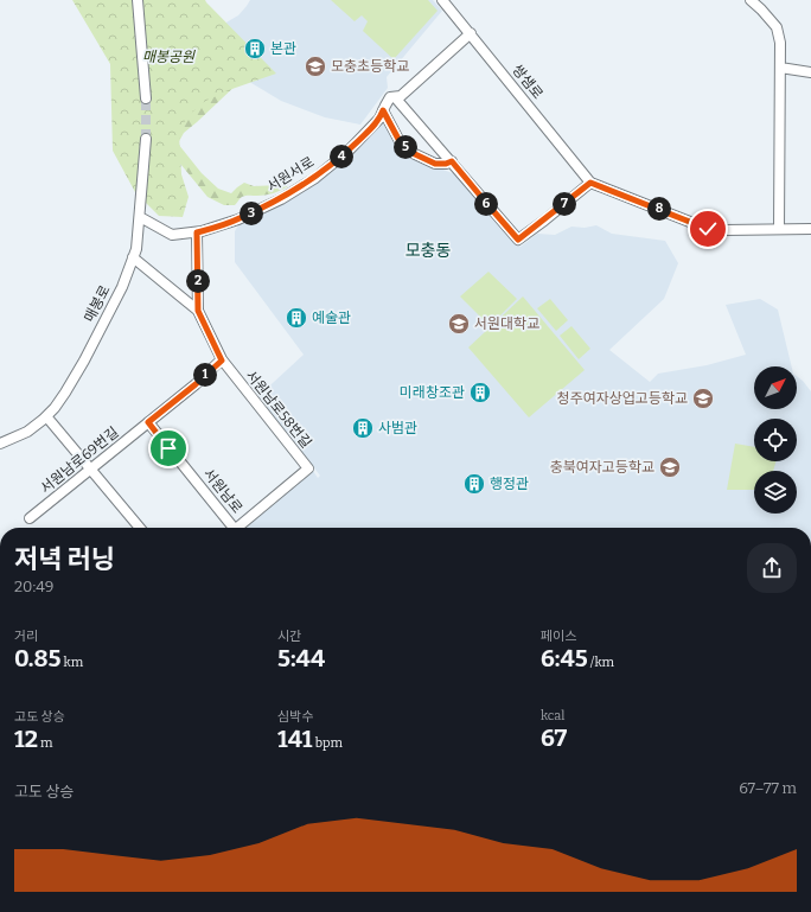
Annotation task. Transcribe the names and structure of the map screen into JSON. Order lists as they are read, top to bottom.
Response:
{
  "streets": {
    "street": [
      "쌍샘로",
      "서원서로",
      "매봉로",
      "서원남로58번길",
      "서원남로69번길",
      "서원남로"
    ]
  },
  "crossings": [
    ["쌍샘로", "서원서로"],
    ["서원서로", "매봉로"],
    ["서원남로58번길", "서원남로69번길"],
    ["서원남로69번길", "서원남로"]
  ],
  "districts": ["모충동"],
  "parks": ["매봉공원"],
  "places": {
    "building": [
      "본관",
      "예술관",
      "미래창조관",
      "사범관",
      "행정관"
    ],
    "school or university": [
      "모충초등학교",
      "서원대학교",
      "청주여자상업고등학교",
      "충북여자고등학교"
    ]
  },
  "north": "top right",
  "page": {
    "pins": [
      "5",
      "4",
      "6",
      "7",
      "8",
      "3",
      "2",
      "1"
    ],
    "heading": ["저녁 러닝", "20:49"],
    "stats": [
      ["거리", "0.85 km"],
      ["시간", "5:44"],
      ["페이스", "6:45 /km"],
      ["고도 상승", "12 m"],
      ["심박수", "141 bpm"],
      ["kcal", "67"]
    ],
    "chart": ["고도 상승", "67–77 m"]
  }
}
